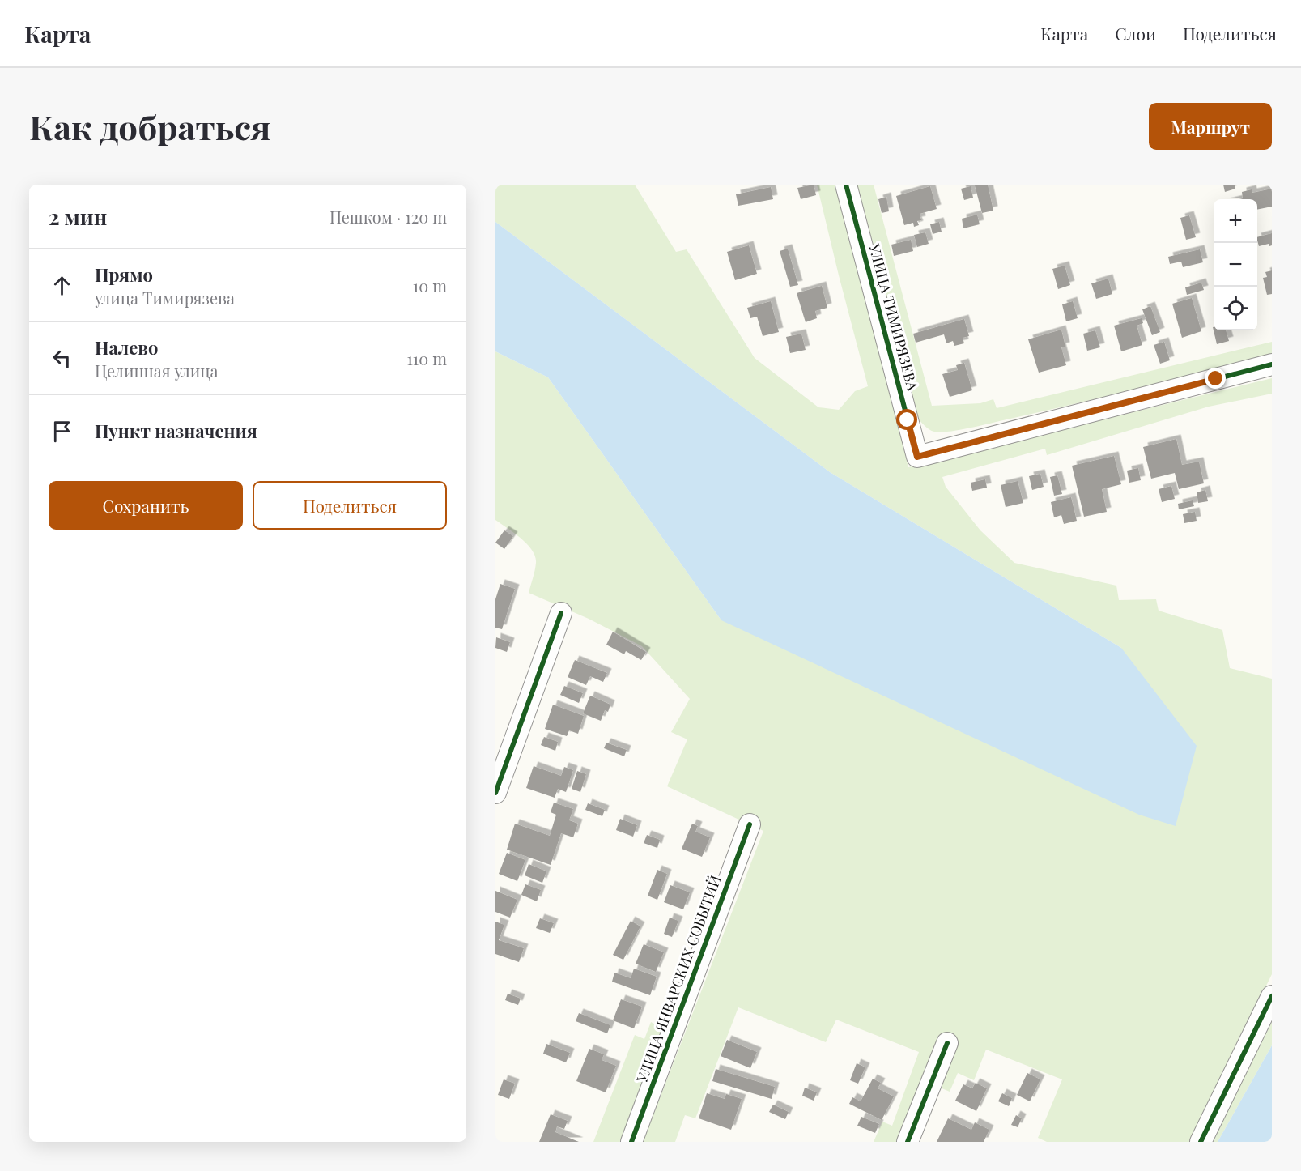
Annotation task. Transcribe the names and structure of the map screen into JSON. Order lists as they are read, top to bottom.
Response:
{
  "streets": {
    "street": ["УЛИЦА ТИМИРЯЗЕВА", "УЛИЦА ЯНВАРСКИХ СОБЫТИЙ"]
  },
  "page": {
    "header": "Карта",
    "nav": ["Карта", "Слои", "Поделиться"],
    "buttons": [
      "Маршрут",
      ["Сохранить", "Поделиться"]
    ],
    "title": "Как добраться",
    "heading": ["2 мин", "Пешком · 120 m"],
    "map_buttons": ["+", "−"],
    "list": [
      ["Прямо", "улица Тимирязева", "10 m"],
      ["Налево", "Целинная улица", "110 m"],
      "Пункт назначения"
    ]
  }
}
